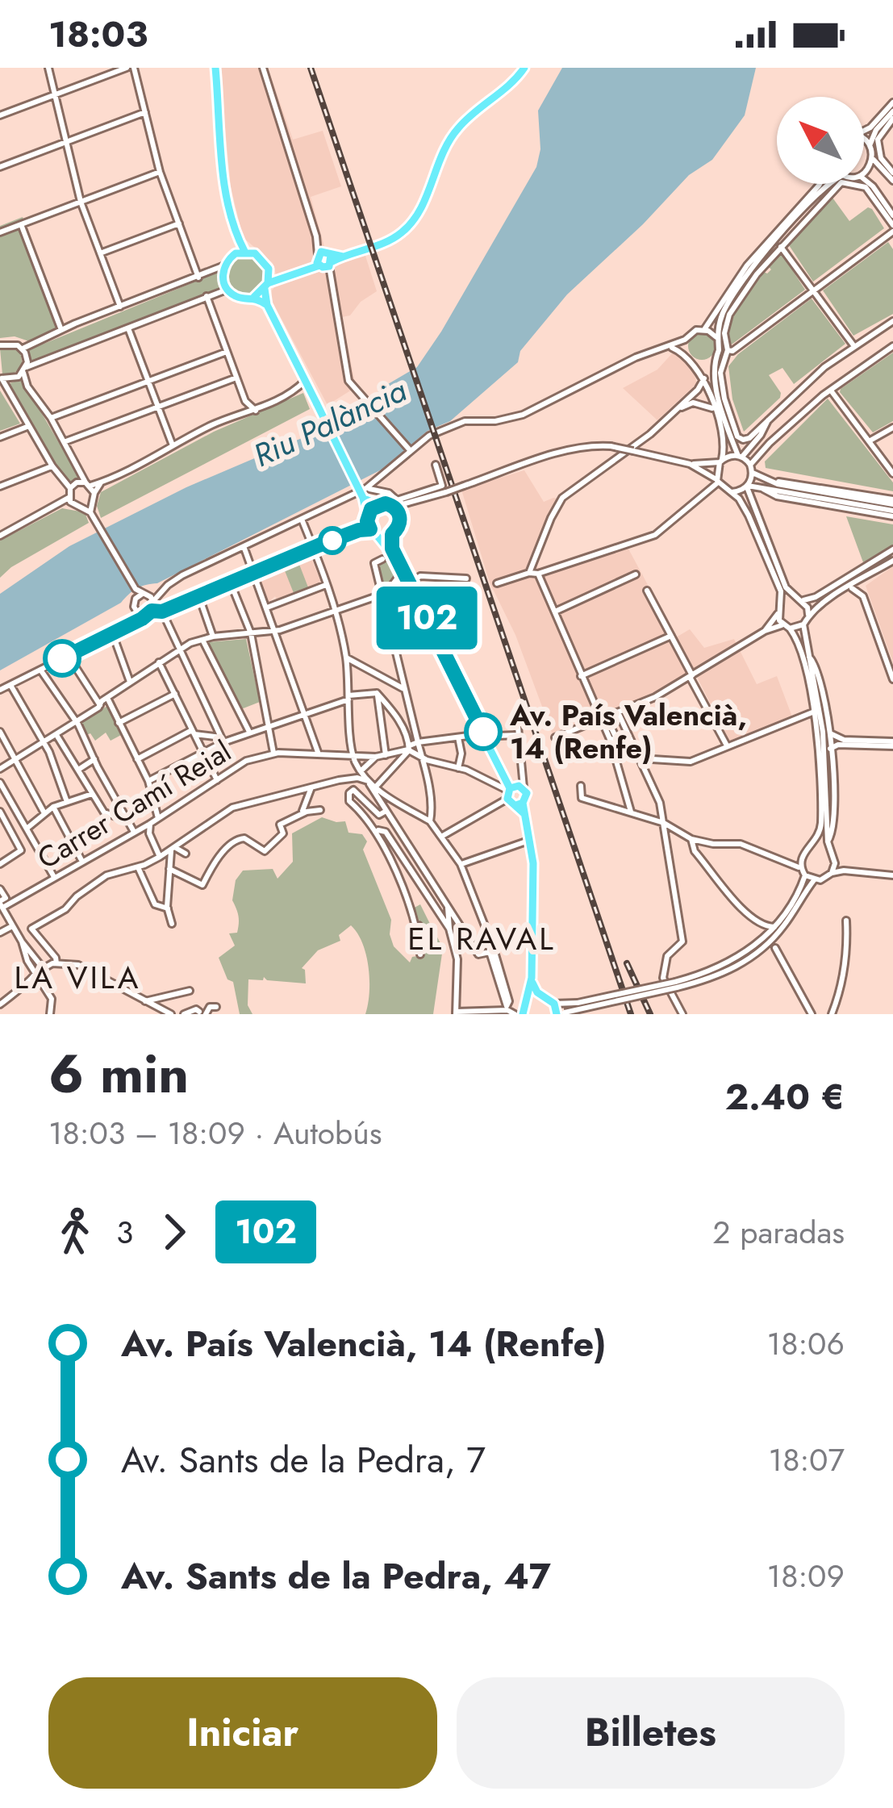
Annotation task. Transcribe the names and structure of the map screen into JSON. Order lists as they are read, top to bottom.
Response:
{
  "streets": {
    "street": ["Carrer Camí Reial"]
  },
  "districts": ["EL RAVAL", "LA VILA"],
  "water": ["Riu Palància"],
  "places": ["Av. País Valencià, 14 (Renfe)"],
  "lines": ["bus line 102"],
  "north": "top left",
  "page": {
    "status": "18:03",
    "on_map": "102",
    "heading": ["6 min", "18:03 – 18:09 · Autobús", "2.40 €"],
    "legs": ["3", "102", "2 paradas"],
    "list": [
      {
        "name": "Av. País Valencià, 14 (Renfe)",
        "value": "18:06"
      },
      {
        "name": "Av. Sants de la Pedra, 7",
        "value": "18:07"
      },
      {
        "name": "Av. Sants de la Pedra, 47",
        "value": "18:09"
      }
    ],
    "buttons": ["Iniciar", "Billetes"]
  }
}
